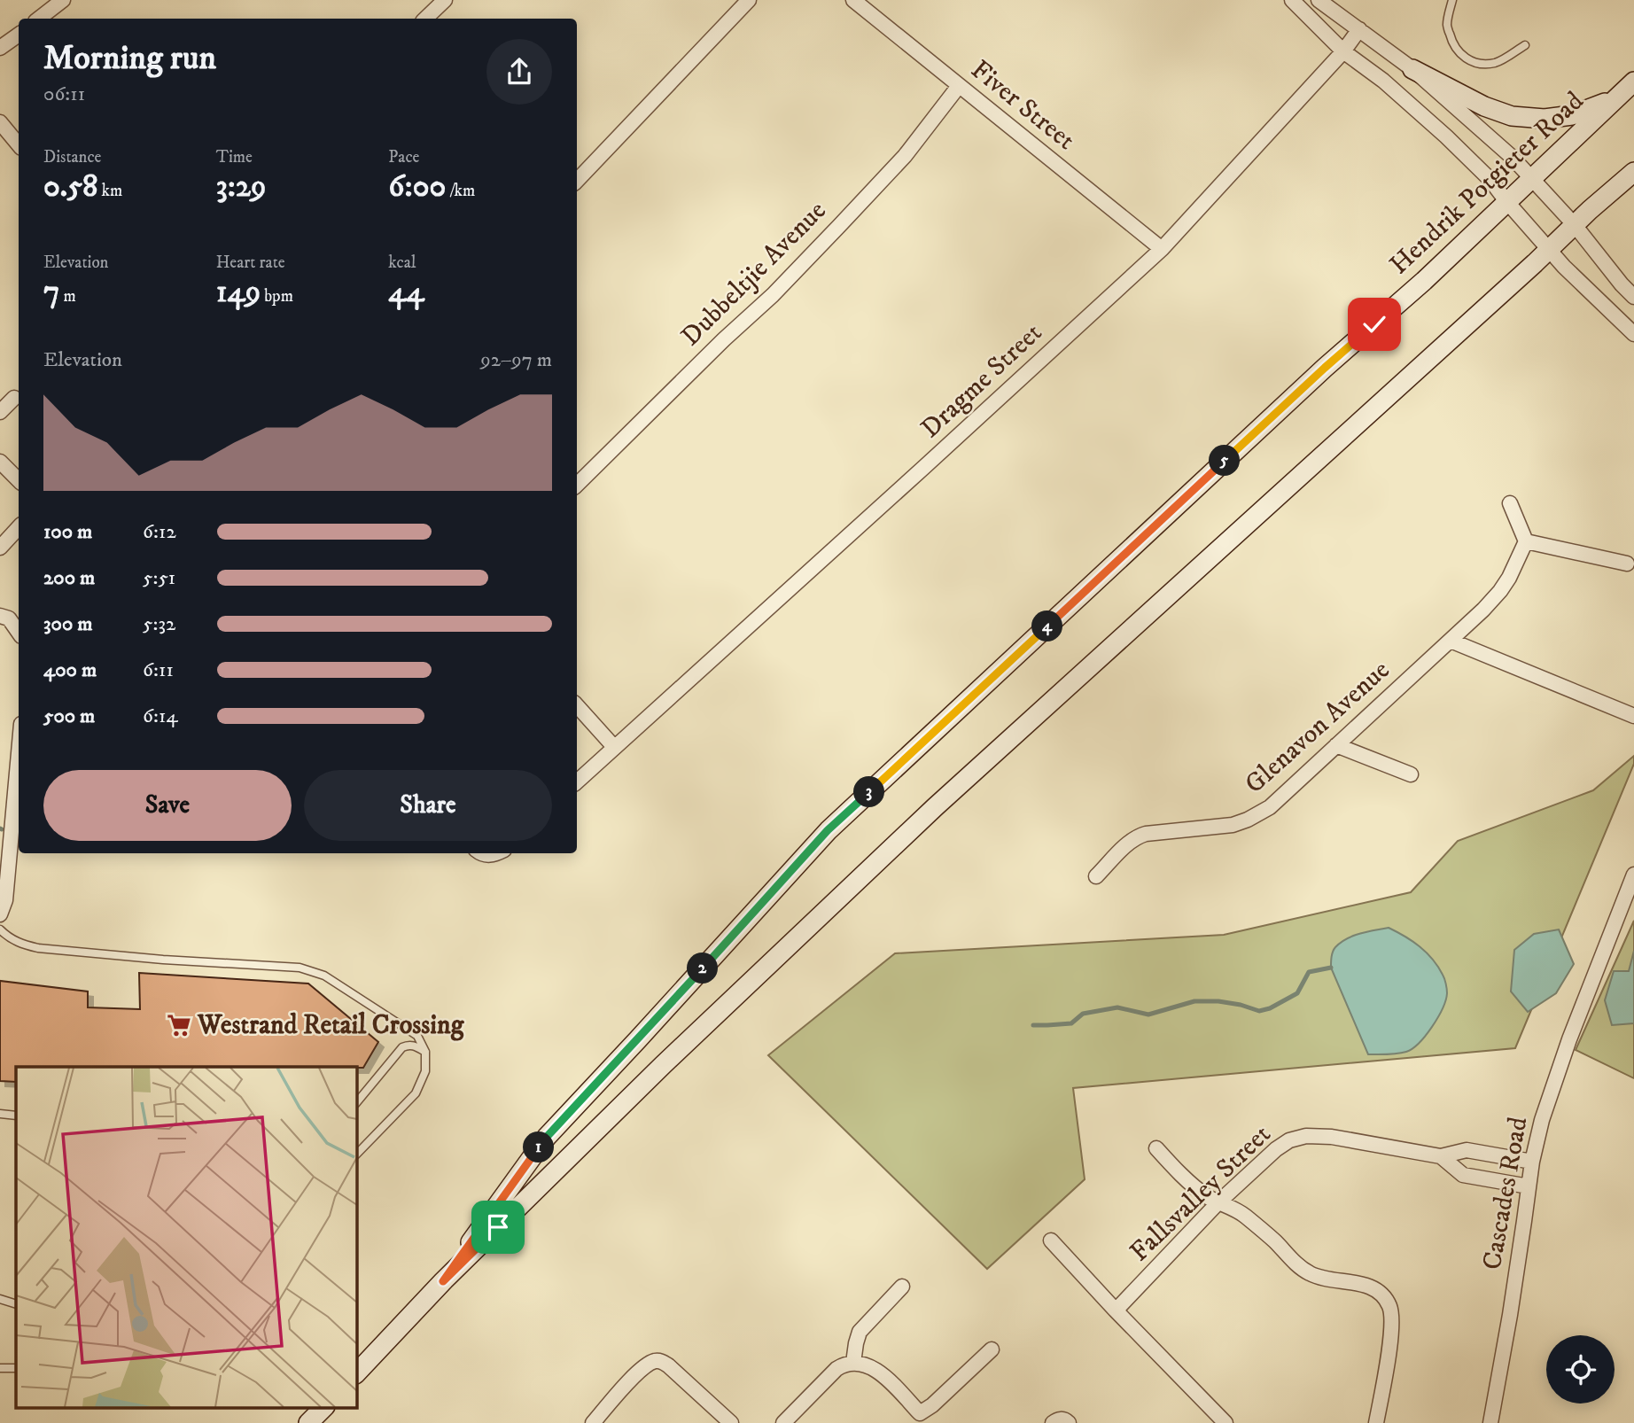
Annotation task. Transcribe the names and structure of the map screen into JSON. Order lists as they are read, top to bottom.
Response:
{
  "streets": {
    "main road": ["Hendrik Potgieter Road"],
    "street": [
      "Fiver Street",
      "Dubbeltjie Avenue",
      "Dragme Street",
      "Glenavon Avenue",
      "Fallsvalley Street",
      "Cascades Road"
    ]
  },
  "crossings": [
    ["Fiver Street", "Dubbeltjie Avenue"],
    ["Fiver Street", "Dragme Street"],
    ["Fallsvalley Street", "Cascades Road"]
  ],
  "places": {
    "supermarket": ["Westrand Retail Crossing"]
  },
  "page": {
    "heading": ["Morning run", "06:11"],
    "stats": [
      ["Distance", "0.58 km"],
      ["Time", "3:29"],
      ["Pace", "6:00 /km"],
      ["Elevation", "7 m"],
      ["Heart rate", "149 bpm"],
      ["kcal", "44"]
    ],
    "chart": ["Elevation", "92–97 m"],
    "pins": [
      "5",
      "4",
      "3",
      "2",
      "1"
    ],
    "list": [
      {
        "name": "100 m",
        "note": "6:12"
      },
      {
        "name": "200 m",
        "note": "5:51"
      },
      {
        "name": "300 m",
        "note": "5:32"
      },
      {
        "name": "400 m",
        "note": "6:11"
      },
      {
        "name": "500 m",
        "note": "6:14"
      }
    ],
    "buttons": ["Save", "Share"]
  }
}
